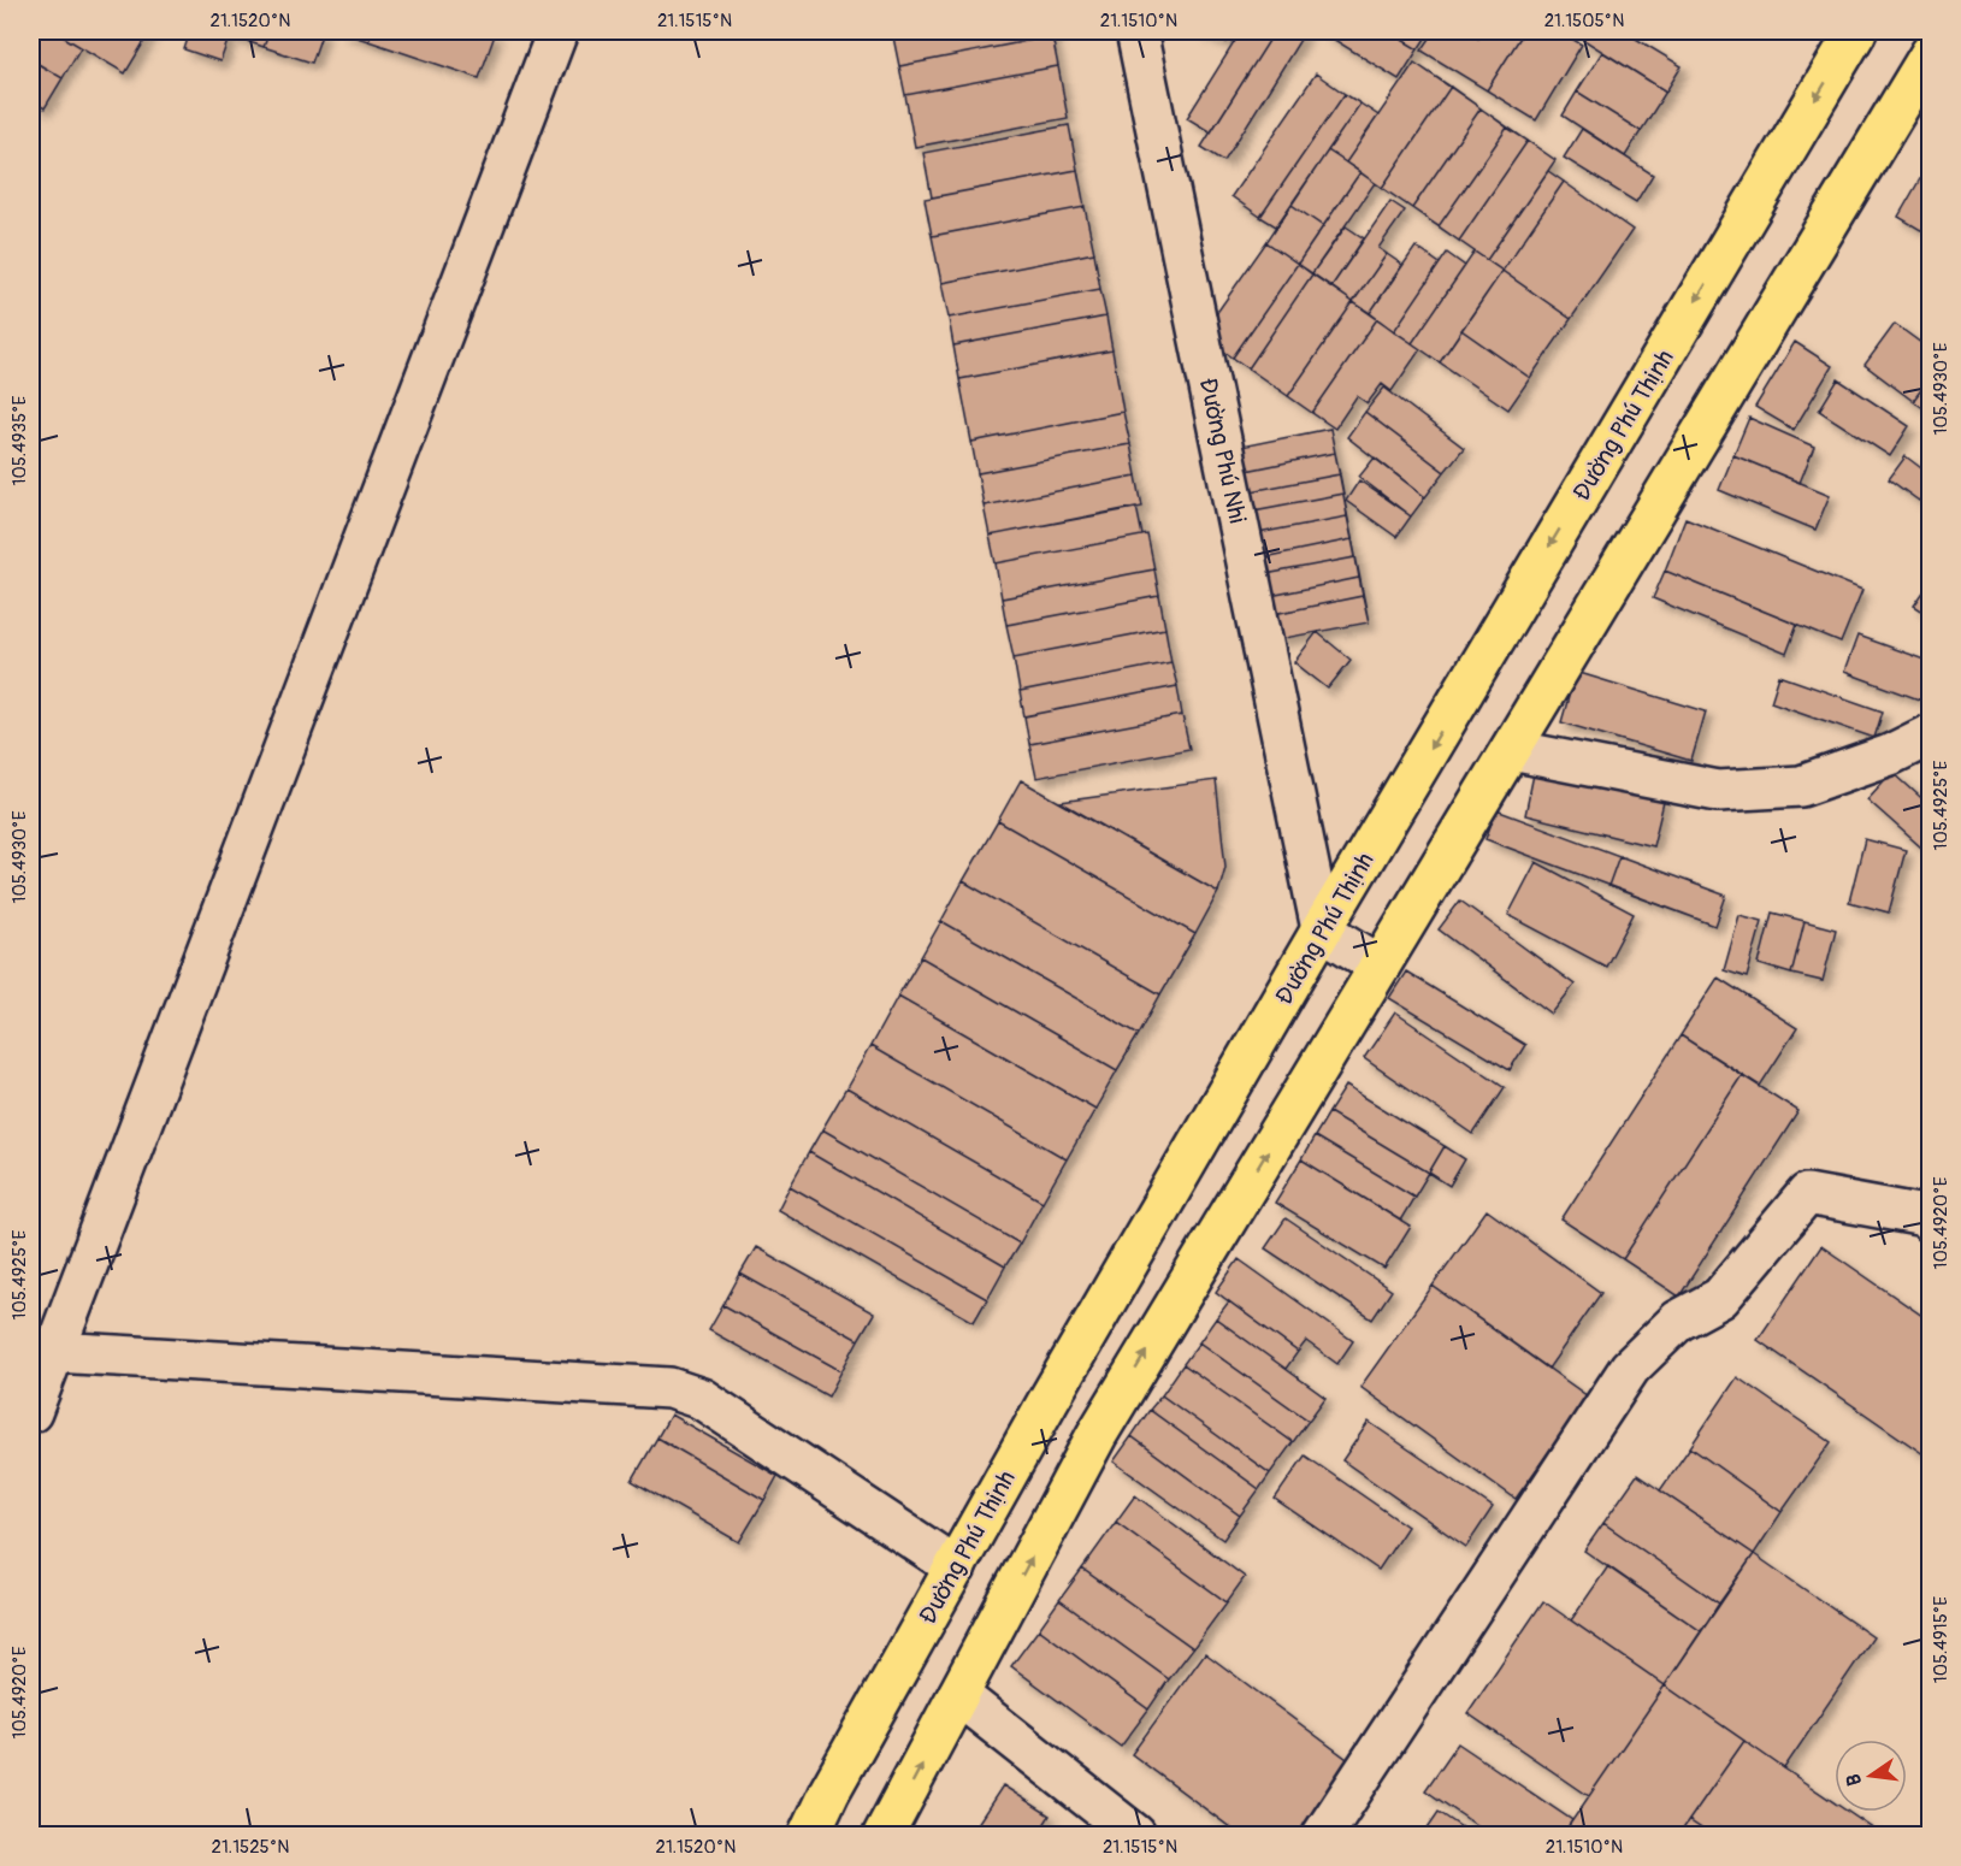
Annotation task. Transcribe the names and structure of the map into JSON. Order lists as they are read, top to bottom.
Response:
{
  "streets": {
    "highway": ["Đường Phú Thịnh"],
    "street": ["Đường Phú Nhi"]
  },
  "crossings": [
    ["Đường Phú Thịnh", "Đường Phú Nhi"]
  ],
  "north": "left",
  "coordinates": [
    "21.1520°N",
    "21.1515°N",
    "21.1510°N",
    "21.1505°N",
    "105.4930°E",
    "105.4935°E",
    "105.4925°E",
    "105.4920°E",
    "105.4915°E",
    "21.1525°N"
  ]
}
